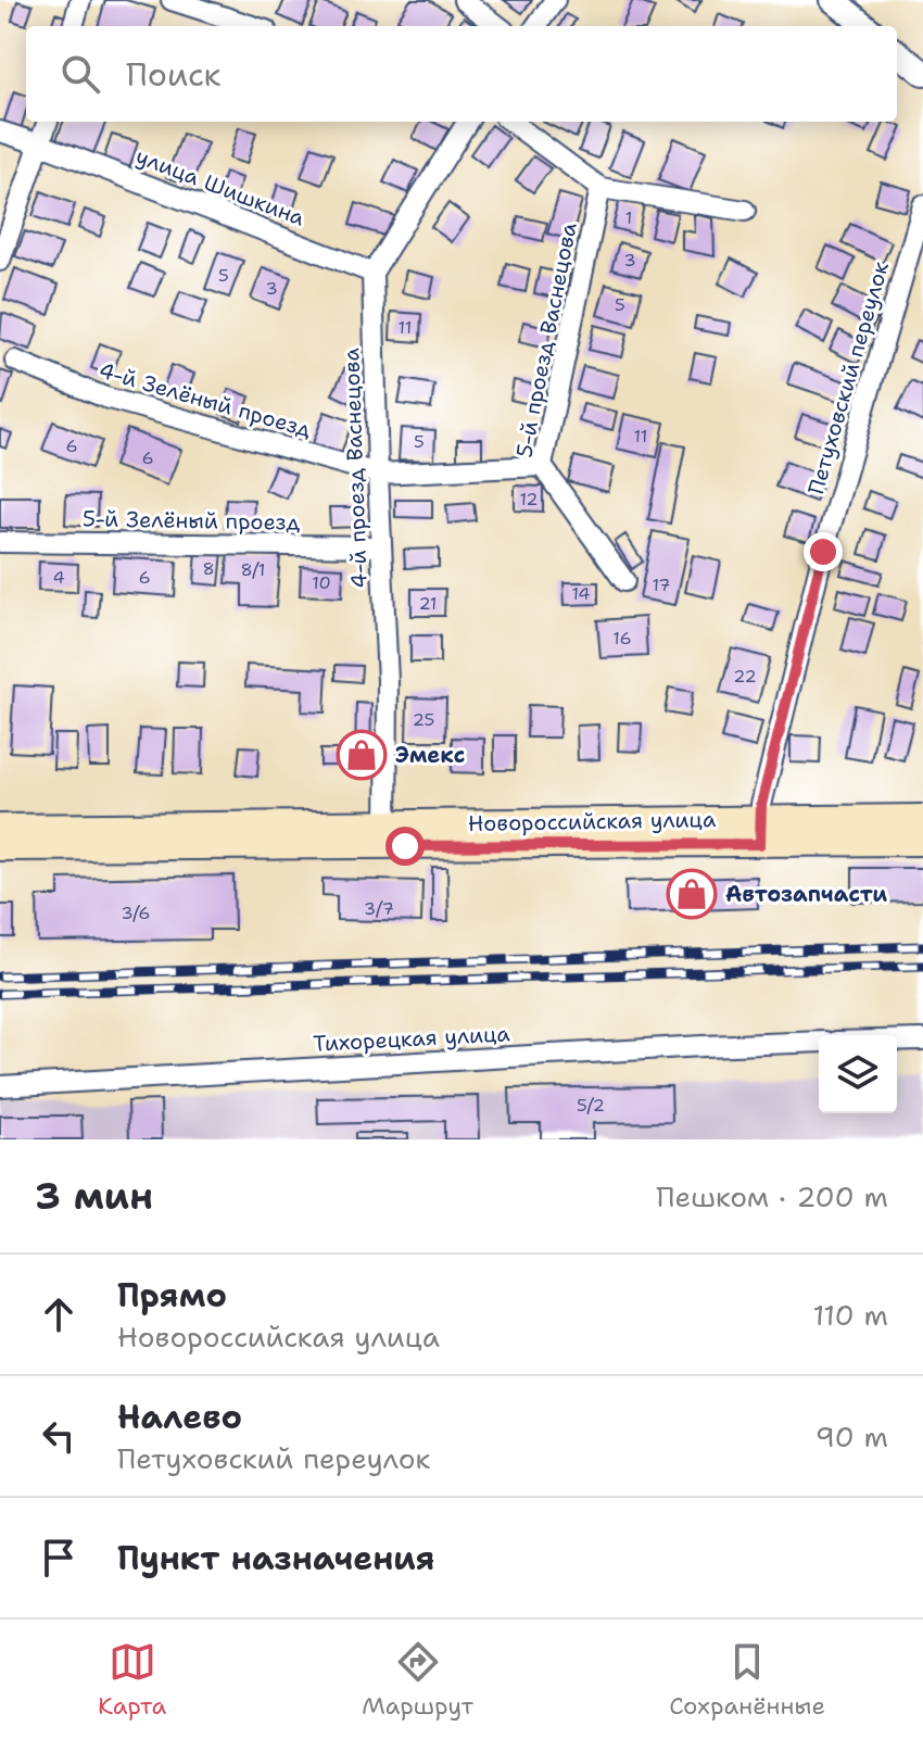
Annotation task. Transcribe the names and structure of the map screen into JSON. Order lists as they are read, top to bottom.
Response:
{
  "streets": {
    "main road": ["Новороссийская улица"],
    "street": [
      "улица Шишкина",
      "5-й проезд Васнецова",
      "Петуховский переулок",
      "4-й Зелёный проезд",
      "4-й проезд Васнецова",
      "5-й Зелёный проезд",
      "Тихорецкая улица"
    ]
  },
  "crossings": [
    ["улица Шишкина", "4-й проезд Васнецова"],
    ["5-й проезд Васнецова", "4-й Зелёный проезд"],
    ["Петуховский переулок", "Новороссийская улица"],
    ["4-й Зелёный проезд", "4-й проезд Васнецова"],
    ["4-й проезд Васнецова", "5-й Зелёный проезд"],
    ["4-й проезд Васнецова", "Новороссийская улица"]
  ],
  "places": {
    "shop": ["Эмекс", "Автозапчасти"]
  },
  "house_numbers": [
    "1",
    "3",
    "5",
    "3",
    "5",
    "11",
    "11",
    "5",
    "6",
    "6",
    "12",
    "8",
    "8/1",
    "4",
    "6",
    "10",
    "17",
    "14",
    "21",
    "16",
    "22",
    "25",
    "3/7",
    "3/6",
    "5/2"
  ],
  "page": {
    "search": "Поиск",
    "heading": ["3 мин", "Пешком · 200 m"],
    "list": [
      ["Прямо", "Новороссийская улица", "110 m"],
      ["Налево", "Петуховский переулок", "90 m"],
      "Пункт назначения"
    ],
    "nav": ["Карта", "Маршрут", "Сохранённые"]
  }
}
